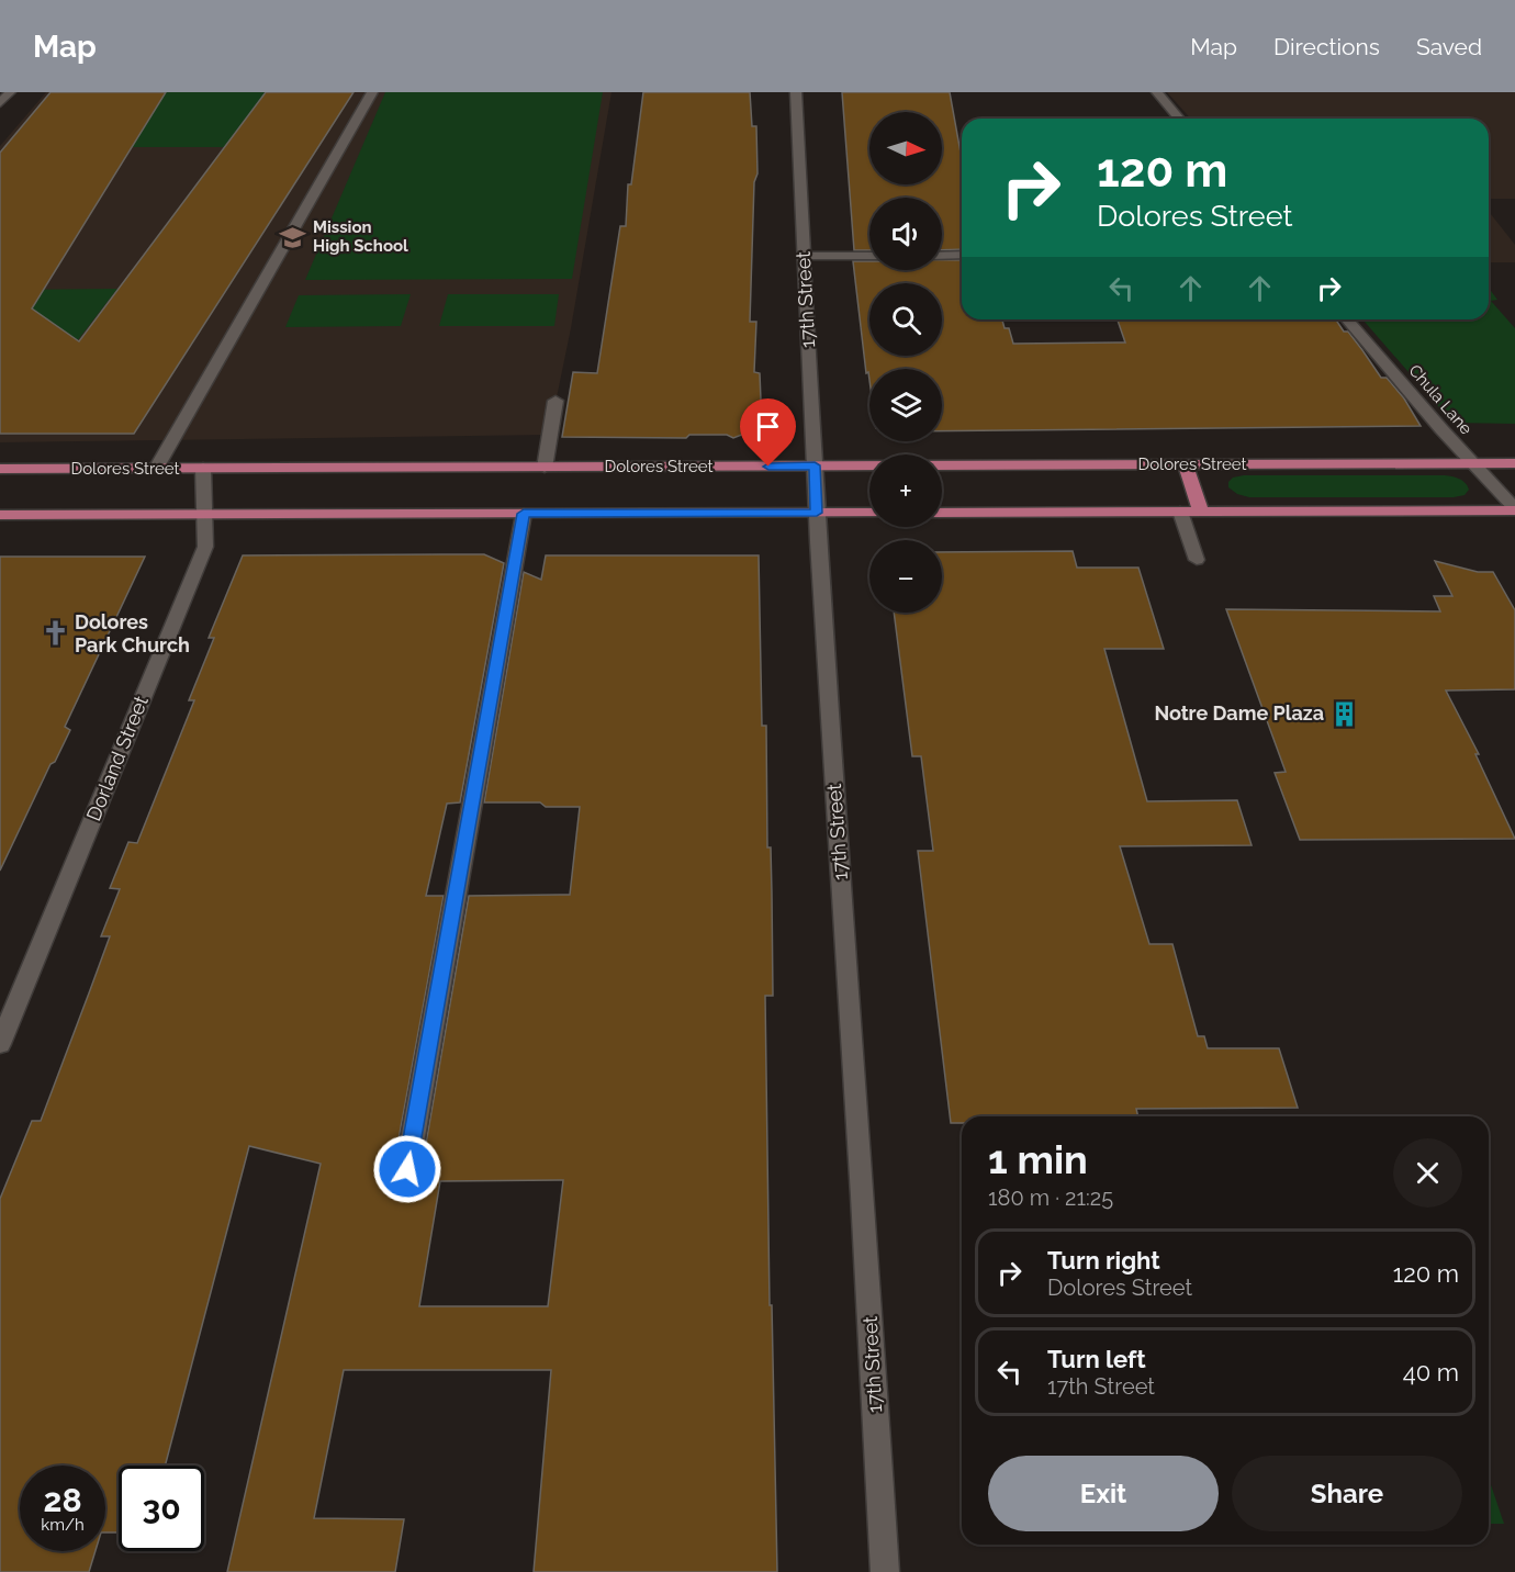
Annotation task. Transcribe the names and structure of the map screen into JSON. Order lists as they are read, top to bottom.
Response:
{
  "streets": {
    "main road": ["Dolores Street"],
    "street": ["17th Street", "Chula Lane", "Dorland Street"]
  },
  "crossings": [
    ["17th Street", "Dolores Street"],
    ["Chula Lane", "Dolores Street"],
    ["Dolores Street", "Dorland Street"]
  ],
  "places": {
    "school or university": ["Mission High School"],
    "church": ["Dolores Park Church"],
    "building": ["Notre Dame Plaza"]
  },
  "north": "right",
  "page": {
    "header": "Map",
    "nav": ["Map", "Directions", "Saved"],
    "map_buttons": ["+", "−"],
    "turn": ["120 m", "Dolores Street"],
    "heading": ["1 min", "180 m · 21:25"],
    "list": [
      {
        "name": "Turn right",
        "note": "Dolores Street",
        "value": "120 m"
      },
      {
        "name": "Turn left",
        "note": "17th Street",
        "value": "40 m"
      }
    ],
    "buttons": ["Exit", "Share"],
    "speed": "28 km/h",
    "limit": "30"
  }
}
